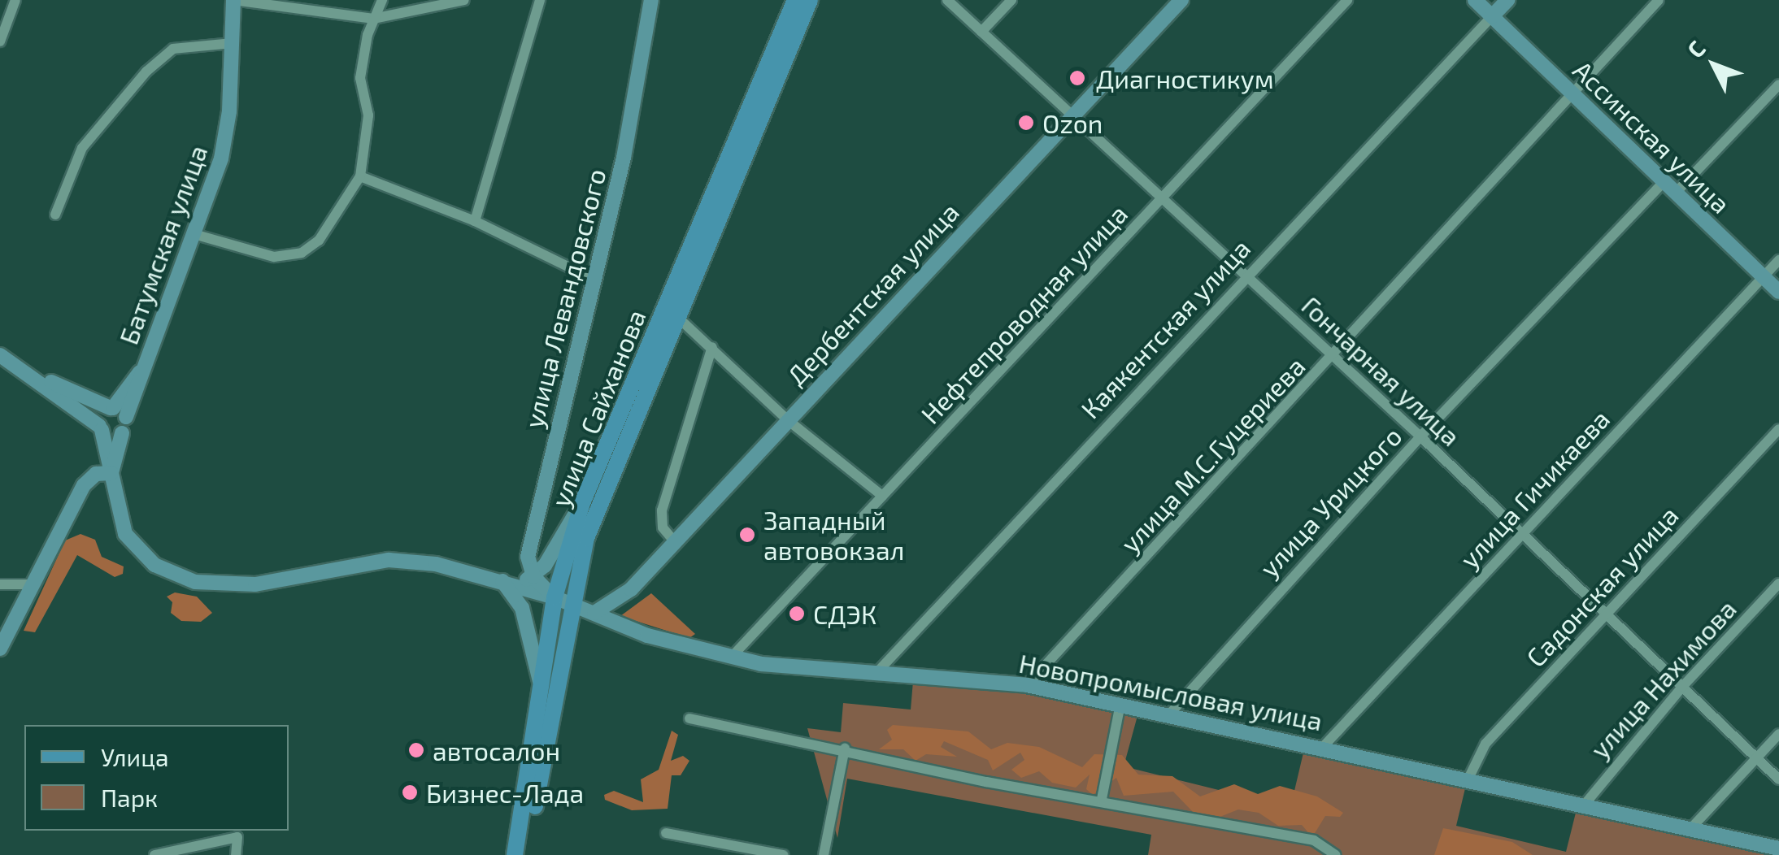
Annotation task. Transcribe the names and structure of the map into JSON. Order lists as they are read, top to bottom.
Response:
{
  "streets": {
    "main road": ["улица Сайханова"],
    "street": [
      "Ассинская улица",
      "Батумская улица",
      "Дербентская улица",
      "улица Левандовского",
      "Нефтепроводная улица",
      "Каякентская улица",
      "Гончарная улица",
      "улица М.С.Гуцериева",
      "улица Гичикаева",
      "улица Урицкого",
      "Садонская улица",
      "улица Нахимова",
      "Новопромысловая улица"
    ]
  },
  "crossings": [
    ["Ассинская улица", "Каякентская улица"],
    ["Ассинская улица", "улица М.С.Гуцериева"],
    ["Ассинская улица", "улица Гичикаева"],
    ["Ассинская улица", "улица Урицкого"],
    ["Дербентская улица", "Гончарная улица"],
    ["Дербентская улица", "Новопромысловая улица"],
    ["Нефтепроводная улица", "Гончарная улица"],
    ["Нефтепроводная улица", "Новопромысловая улица"],
    ["Каякентская улица", "Гончарная улица"],
    ["Каякентская улица", "Новопромысловая улица"],
    ["Гончарная улица", "улица М.С.Гуцериева"],
    ["Гончарная улица", "улица Гичикаева"],
    ["Гончарная улица", "улица Урицкого"],
    ["Гончарная улица", "Садонская улица"],
    ["Гончарная улица", "улица Нахимова"],
    ["улица Сайханова", "Новопромысловая улица"],
    ["улица М.С.Гуцериева", "Новопромысловая улица"],
    ["улица Гичикаева", "Новопромысловая улица"],
    ["улица Урицкого", "Новопромысловая улица"],
    ["Садонская улица", "Новопромысловая улица"],
    ["улица Нахимова", "Новопромысловая улица"]
  ],
  "places": [
    "Диагностикум",
    "Ozon",
    "Западный автовокзал",
    "СДЭК",
    "автосалон",
    "Бизнес-Лада"
  ],
  "legend": ["Улица", "Парк"],
  "north": "top left"
}
